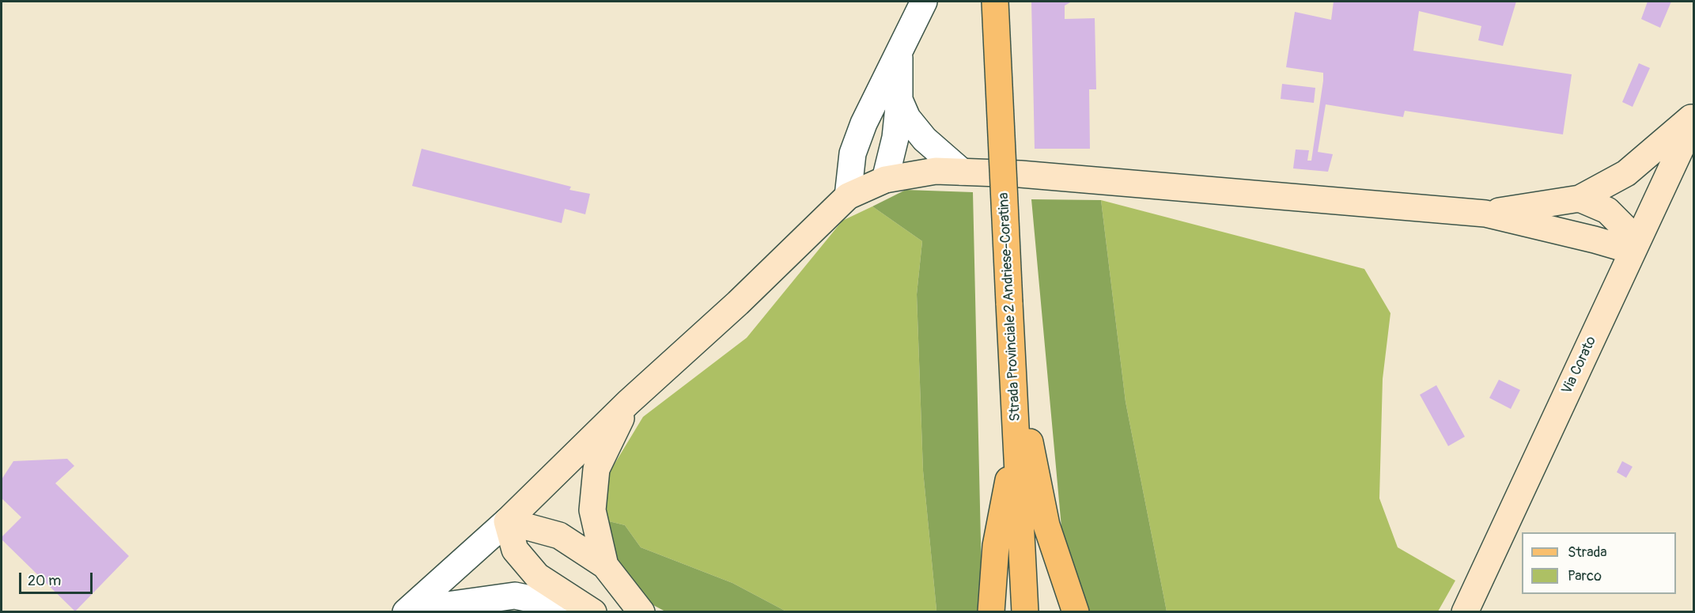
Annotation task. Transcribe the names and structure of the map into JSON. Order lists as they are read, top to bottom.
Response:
{
  "streets": {
    "main road": ["Strada Provinciale 2 Andriese-Coratina", "Via Corato"]
  },
  "legend": ["Strada", "Parco"],
  "scale_bar": "20 m"
}
